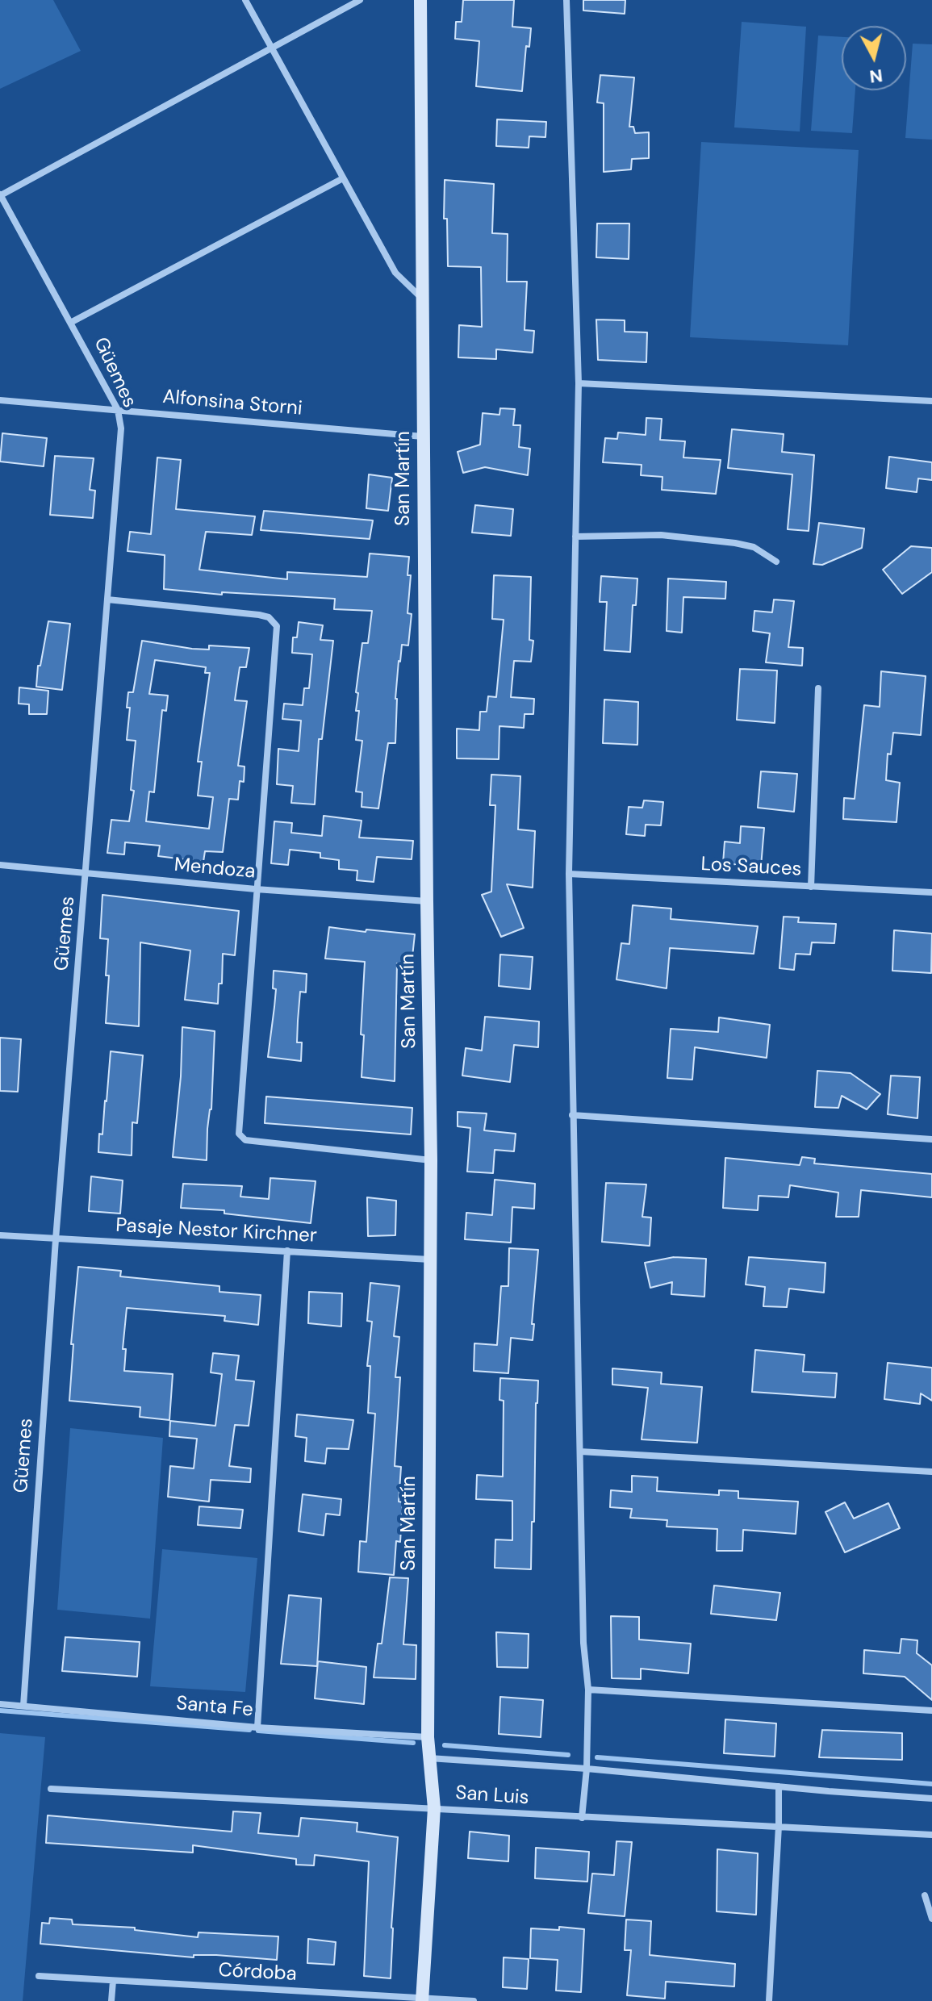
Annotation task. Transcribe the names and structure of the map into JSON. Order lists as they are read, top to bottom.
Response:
{
  "streets": {
    "street": [
      "Güemes",
      "Alfonsina Storni",
      "San Martín",
      "Los Sauces",
      "Mendoza",
      "Pasaje Nestor Kirchner",
      "Santa Fe",
      "San Luis",
      "Córdoba"
    ]
  },
  "crossings": [
    ["Güemes", "Alfonsina Storni"],
    ["Güemes", "Mendoza"],
    ["Güemes", "Pasaje Nestor Kirchner"],
    ["Güemes", "Santa Fe"],
    ["Alfonsina Storni", "San Martín"],
    ["San Martín", "Mendoza"],
    ["San Martín", "Pasaje Nestor Kirchner"],
    ["San Martín", "Santa Fe"],
    ["San Martín", "San Luis"],
    ["San Martín", "Córdoba"]
  ],
  "north": "bottom"
}
